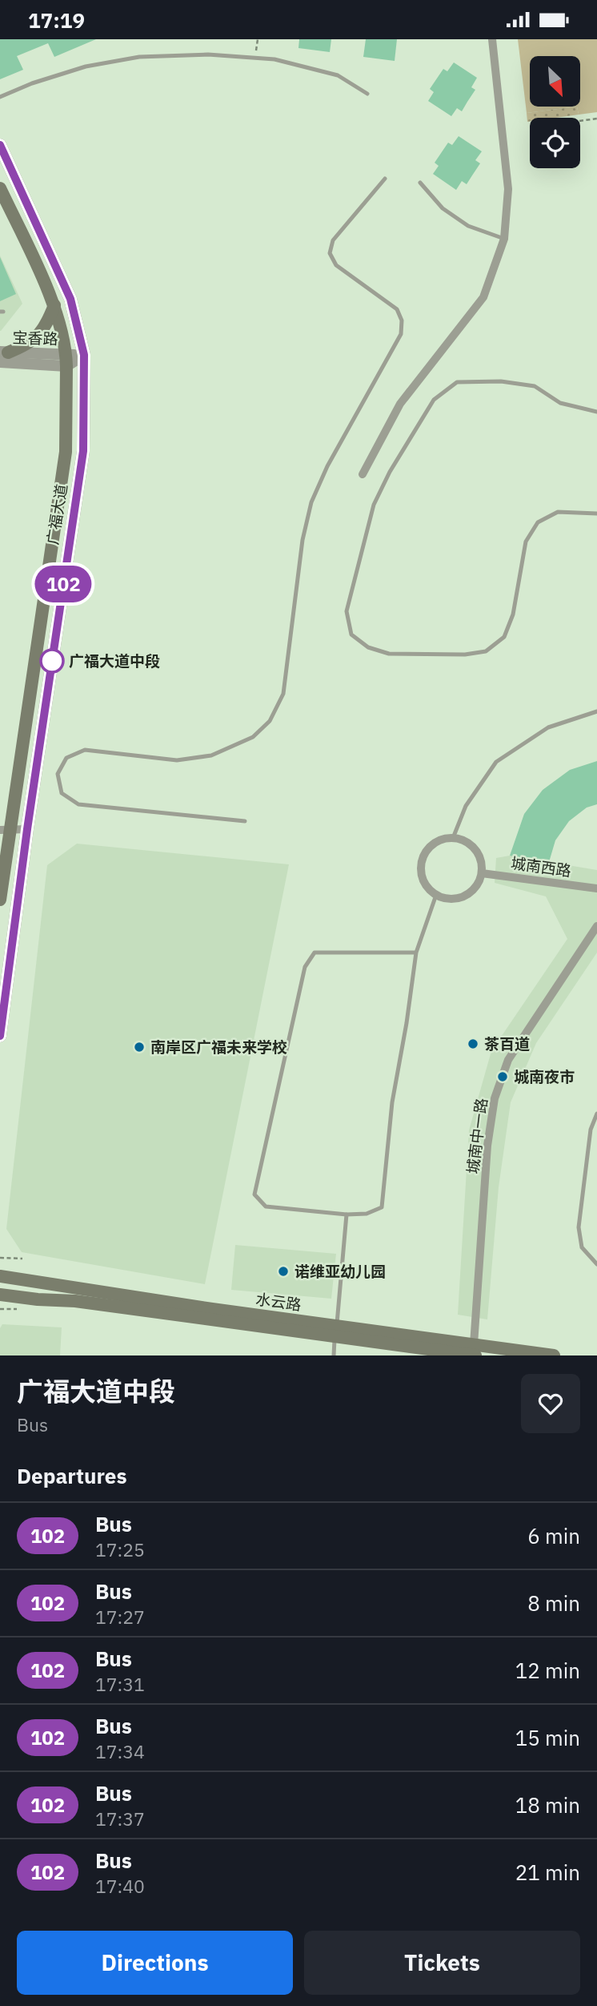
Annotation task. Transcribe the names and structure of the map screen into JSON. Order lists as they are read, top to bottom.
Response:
{
  "streets": {
    "main road": ["广福大道", "水云路"],
    "street": ["宝香路", "城南西路", "城南中一路"]
  },
  "crossings": [
    ["宝香路", "广福大道"],
    ["城南中一路", "水云路"]
  ],
  "places": [
    "广福大道中段",
    "茶百道",
    "南岸区广福未来学校",
    "城南夜市",
    "诺维亚幼儿园"
  ],
  "lines": ["bus line 102"],
  "north": "bottom right",
  "page": {
    "status": "17:19",
    "on_map": "102",
    "heading": [
      ["广福大道中段", "Bus"],
      "Departures"
    ],
    "list": [
      {
        "mark": "102",
        "name": "Bus",
        "note": "17:25",
        "value": "6 min"
      },
      {
        "mark": "102",
        "name": "Bus",
        "note": "17:27",
        "value": "8 min"
      },
      {
        "mark": "102",
        "name": "Bus",
        "note": "17:31",
        "value": "12 min"
      },
      {
        "mark": "102",
        "name": "Bus",
        "note": "17:34",
        "value": "15 min"
      },
      {
        "mark": "102",
        "name": "Bus",
        "note": "17:37",
        "value": "18 min"
      },
      {
        "mark": "102",
        "name": "Bus",
        "note": "17:40",
        "value": "21 min"
      }
    ],
    "buttons": ["Directions", "Tickets"]
  }
}
